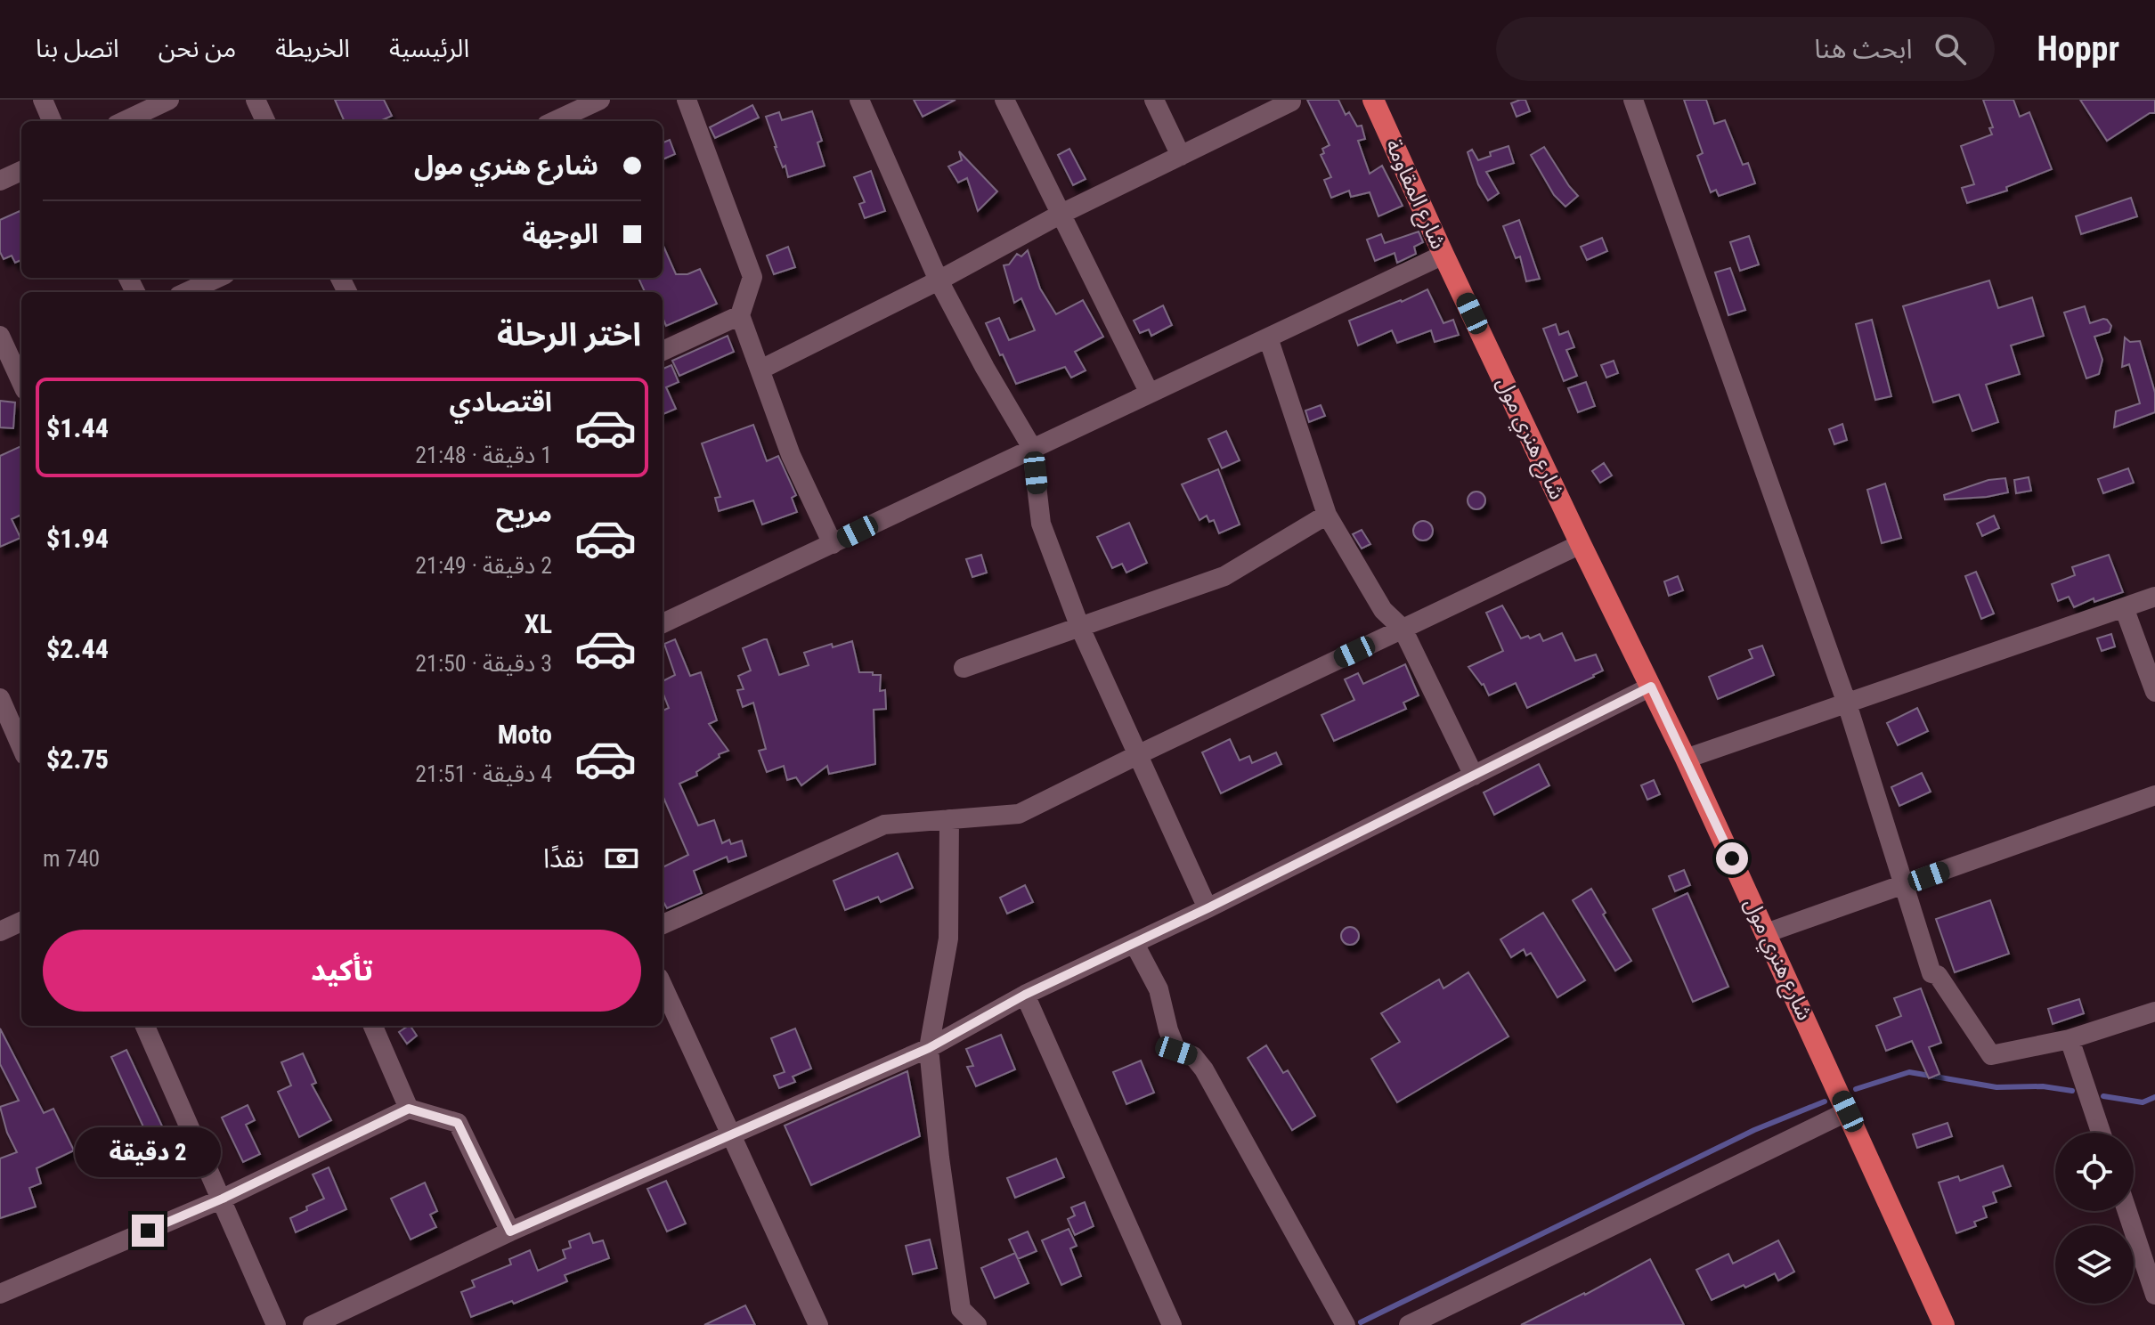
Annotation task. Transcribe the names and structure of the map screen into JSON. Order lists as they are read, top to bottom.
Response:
{
  "streets": {
    "highway": ["شارع المقاومة", "شارع هنري مول"]
  },
  "crossings": [
    ["شارع المقاومة", "شارع هنري مول"]
  ],
  "page": {
    "header": "Hoppr",
    "search": "ابحث هنا",
    "nav": [
      "الرئيسية",
      "الخريطة",
      "من نحن",
      "اتصل بنا"
    ],
    "banner": ["شارع هنري مول", "الوجهة"],
    "heading": "اختر الرحلة",
    "list": [
      {
        "name": "اقتصادي",
        "note": "1 دقيقة · 21:48",
        "value": "$1.44"
      },
      {
        "name": "مريح",
        "note": "2 دقيقة · 21:49",
        "value": "$1.94"
      },
      {
        "name": "XL",
        "note": "3 دقيقة · 21:50",
        "value": "$2.44"
      },
      {
        "name": "Moto",
        "note": "4 دقيقة · 21:51",
        "value": "$2.75"
      }
    ],
    "pay": ["نقدًا", "740 m"],
    "buttons": "تأكيد",
    "bubble": "2 دقيقة"
  }
}
